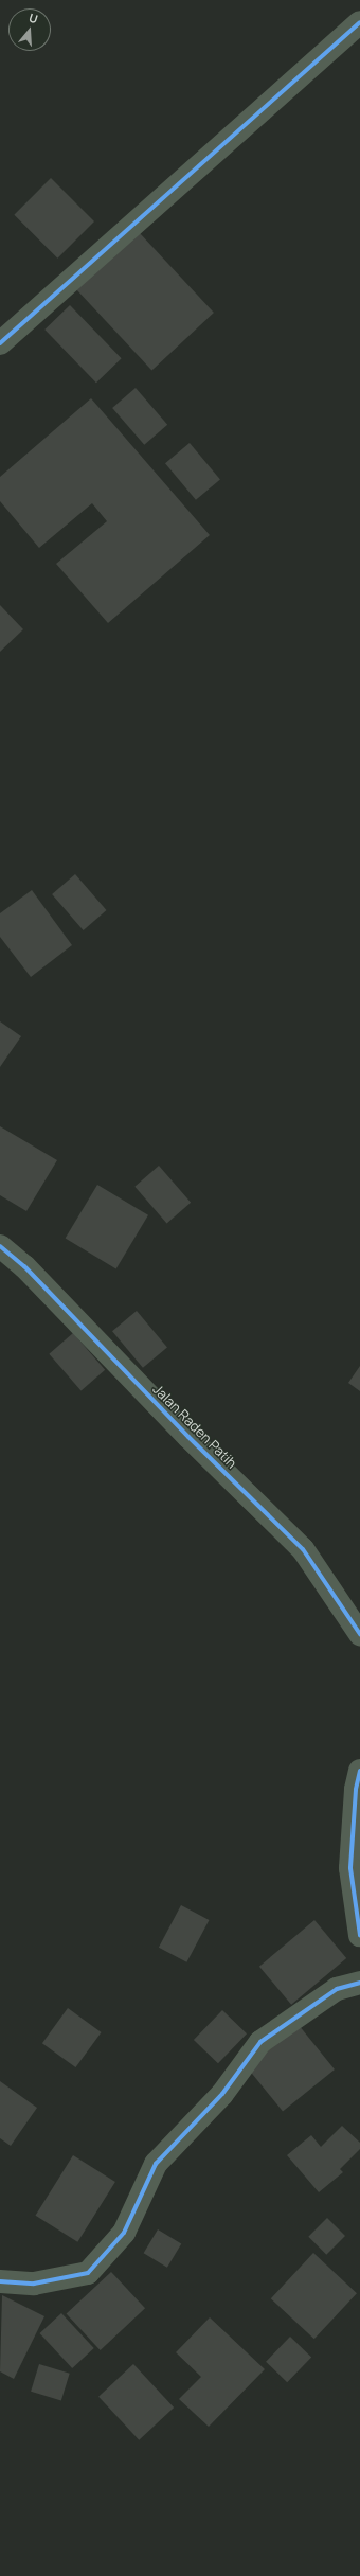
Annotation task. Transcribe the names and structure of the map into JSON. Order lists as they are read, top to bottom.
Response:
{
  "streets": {
    "street": ["Jalan Raden Patih"]
  },
  "north": "top"
}
